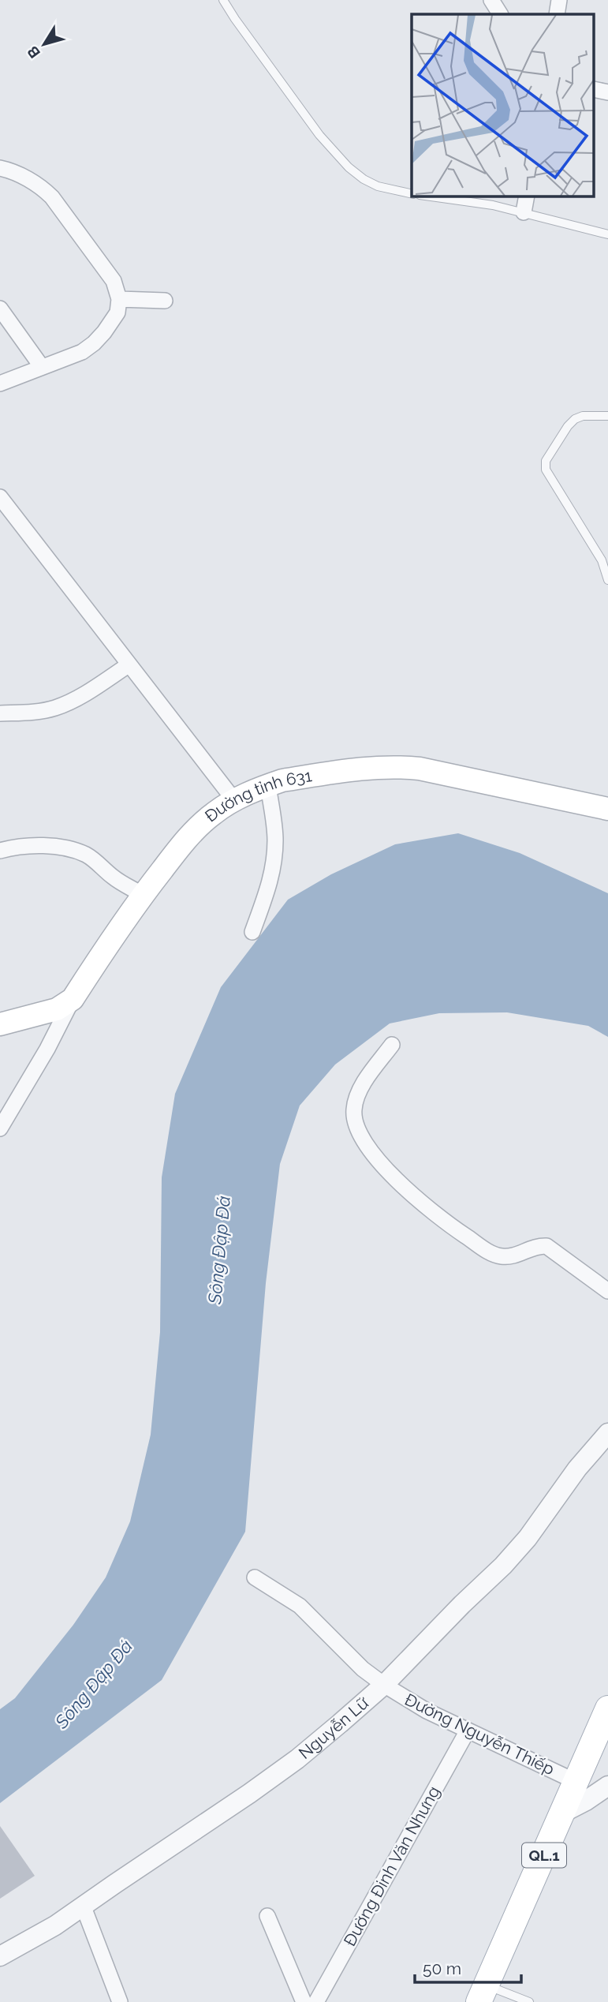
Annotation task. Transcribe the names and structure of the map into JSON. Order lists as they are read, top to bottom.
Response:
{
  "streets": {
    "main road": ["Đường tỉnh 631", "QL.1"],
    "street": ["Nguyễn Lữ", "Đường Nguyễn Thiếp", "Đường Đinh Văn Nhưng"]
  },
  "crossings": [
    ["Nguyễn Lữ", "Đường Nguyễn Thiếp"],
    ["Đường Nguyễn Thiếp", "QL.1"],
    ["Đường Nguyễn Thiếp", "Đường Đinh Văn Nhưng"]
  ],
  "water": ["Sông Đập Đá"],
  "scale_bar": "50 m",
  "north": "bottom left"
}
